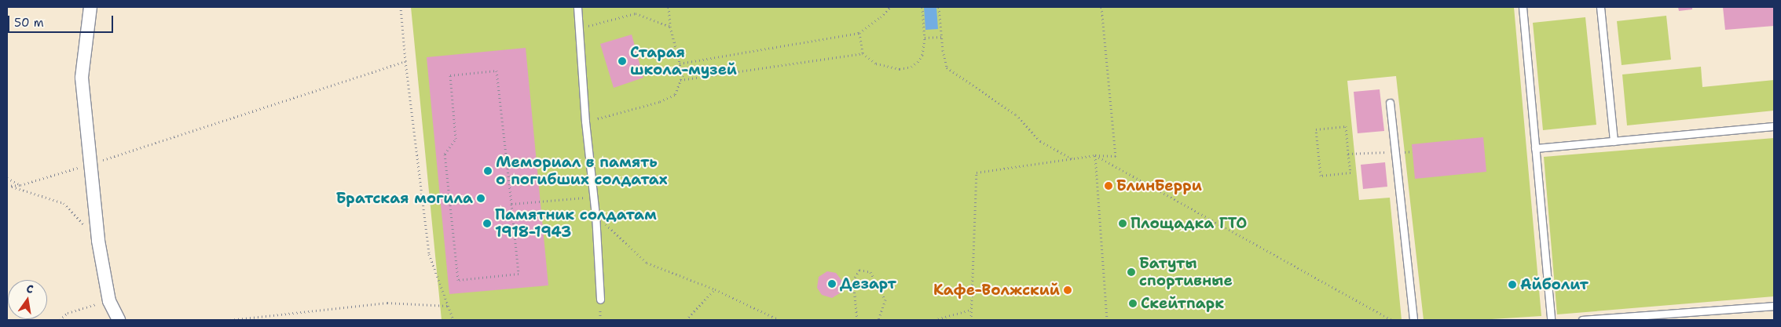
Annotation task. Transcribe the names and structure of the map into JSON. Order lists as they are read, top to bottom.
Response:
{
  "places": [
    "Старая школа-музей",
    "Мемориал в память о погибших солдатах",
    "БлинБерри",
    "Братская могила",
    "Памятник солдатам 1918-1943",
    "Площадка ГТО",
    "Батуты спортивные",
    "Дезарт",
    "Айболит",
    "Кафе-Волжский",
    "Скейтпарк"
  ],
  "scale_bar": "50 m",
  "north": "top"
}
